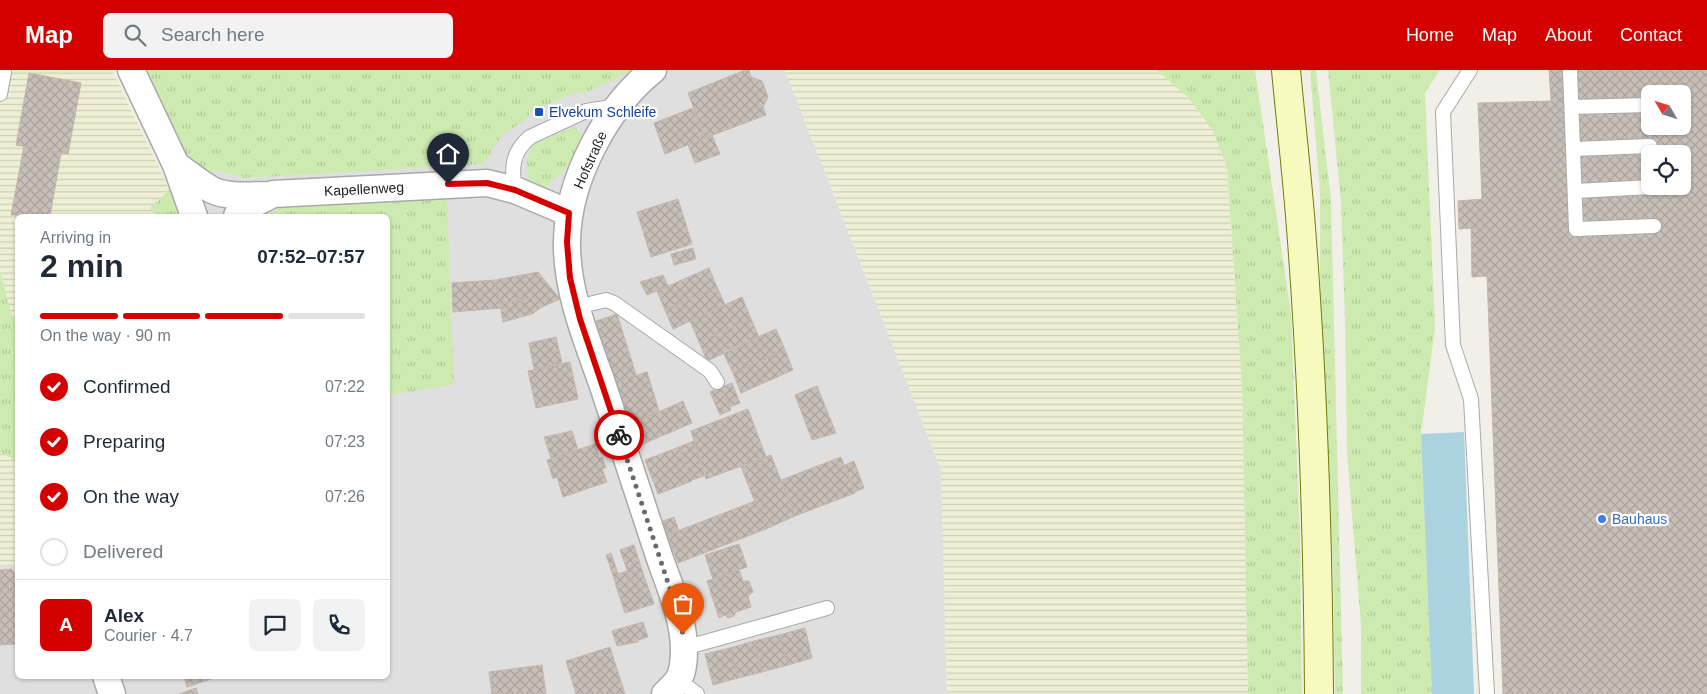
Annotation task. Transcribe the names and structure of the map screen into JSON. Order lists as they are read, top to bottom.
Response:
{
  "streets": {
    "street": ["Hofstraße", "Kapellenweg"]
  },
  "crossings": [
    ["Hofstraße", "Kapellenweg"]
  ],
  "places": {
    "transit": ["Elvekum Schleife"],
    "other": ["Bauhaus"]
  },
  "north": "top left",
  "page": {
    "header": "Map",
    "search": "Search here",
    "nav": [
      "Home",
      "Map",
      "About",
      "Contact"
    ],
    "heading": ["2 min", "Arriving in", "07:52–07:57"],
    "panel": ["Alex", "Courier · 4.7"],
    "bar": "On the way · 90 m",
    "list": [
      ["Confirmed", "07:22"],
      ["Preparing", "07:23"],
      ["On the way", "07:26"],
      "Delivered"
    ],
    "round": "A"
  }
}
